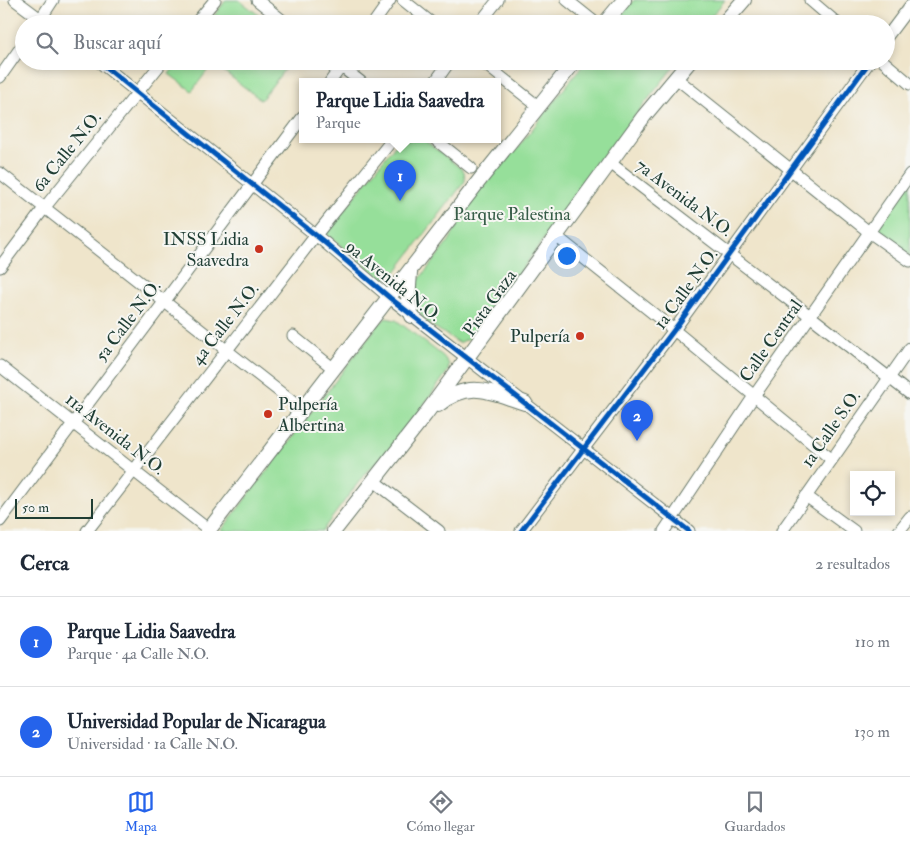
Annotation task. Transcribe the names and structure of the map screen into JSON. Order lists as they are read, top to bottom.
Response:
{
  "streets": {
    "main road": ["Pista Gaza"],
    "street": [
      "6a Calle N.O.",
      "7a Avenida N.O.",
      "9a Avenida N.O.",
      "1a Calle N.O.",
      "5a Calle N.O.",
      "4a Calle N.O.",
      "Calle Central",
      "1a Calle S.O.",
      "11a Avenida N.O."
    ]
  },
  "crossings": [
    ["6a Calle N.O.", "9a Avenida N.O."],
    ["7a Avenida N.O.", "1a Calle N.O."],
    ["7a Avenida N.O.", "Pista Gaza"],
    ["7a Avenida N.O.", "Calle Central"],
    ["7a Avenida N.O.", "1a Calle S.O."],
    ["9a Avenida N.O.", "1a Calle N.O."],
    ["9a Avenida N.O.", "Pista Gaza"],
    ["9a Avenida N.O.", "5a Calle N.O."],
    ["9a Avenida N.O.", "4a Calle N.O."],
    ["9a Avenida N.O.", "Calle Central"],
    ["5a Calle N.O.", "11a Avenida N.O."],
    ["4a Calle N.O.", "11a Avenida N.O."]
  ],
  "parks": ["Parque Palestina"],
  "places": ["INSS Lidia Saavedra", "Pulpería", "Pulpería Albertina"],
  "scale_bar": "50 m",
  "page": {
    "search": "Buscar aquí",
    "popup": ["Parque Lidia Saavedra", "Parque"],
    "pins": ["1", "2"],
    "scale": "50 m",
    "heading": ["Cerca", "2 resultados"],
    "list": [
      {
        "mark": "1",
        "name": "Parque Lidia Saavedra",
        "note": "Parque · 4a Calle N.O.",
        "value": "110 m"
      },
      {
        "mark": "2",
        "name": "Universidad Popular de Nicaragua",
        "note": "Universidad · 1a Calle N.O.",
        "value": "130 m"
      }
    ],
    "nav": ["Mapa", "Cómo llegar", "Guardados"]
  }
}
